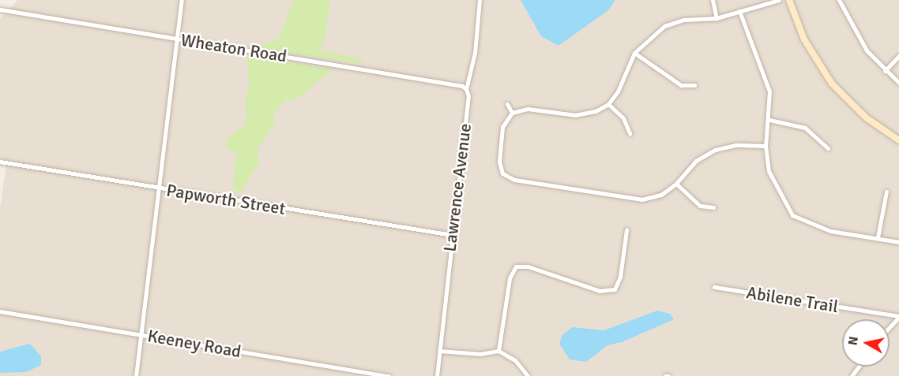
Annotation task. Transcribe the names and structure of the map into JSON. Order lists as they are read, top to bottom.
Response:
{
  "streets": {
    "street": [
      "Wheaton Road",
      "Lawrence Avenue",
      "Papworth Street",
      "Abilene Trail",
      "Keeney Road"
    ]
  },
  "crossings": [
    ["Wheaton Road", "Lawrence Avenue"],
    ["Lawrence Avenue", "Papworth Street"]
  ],
  "north": "left"
}
